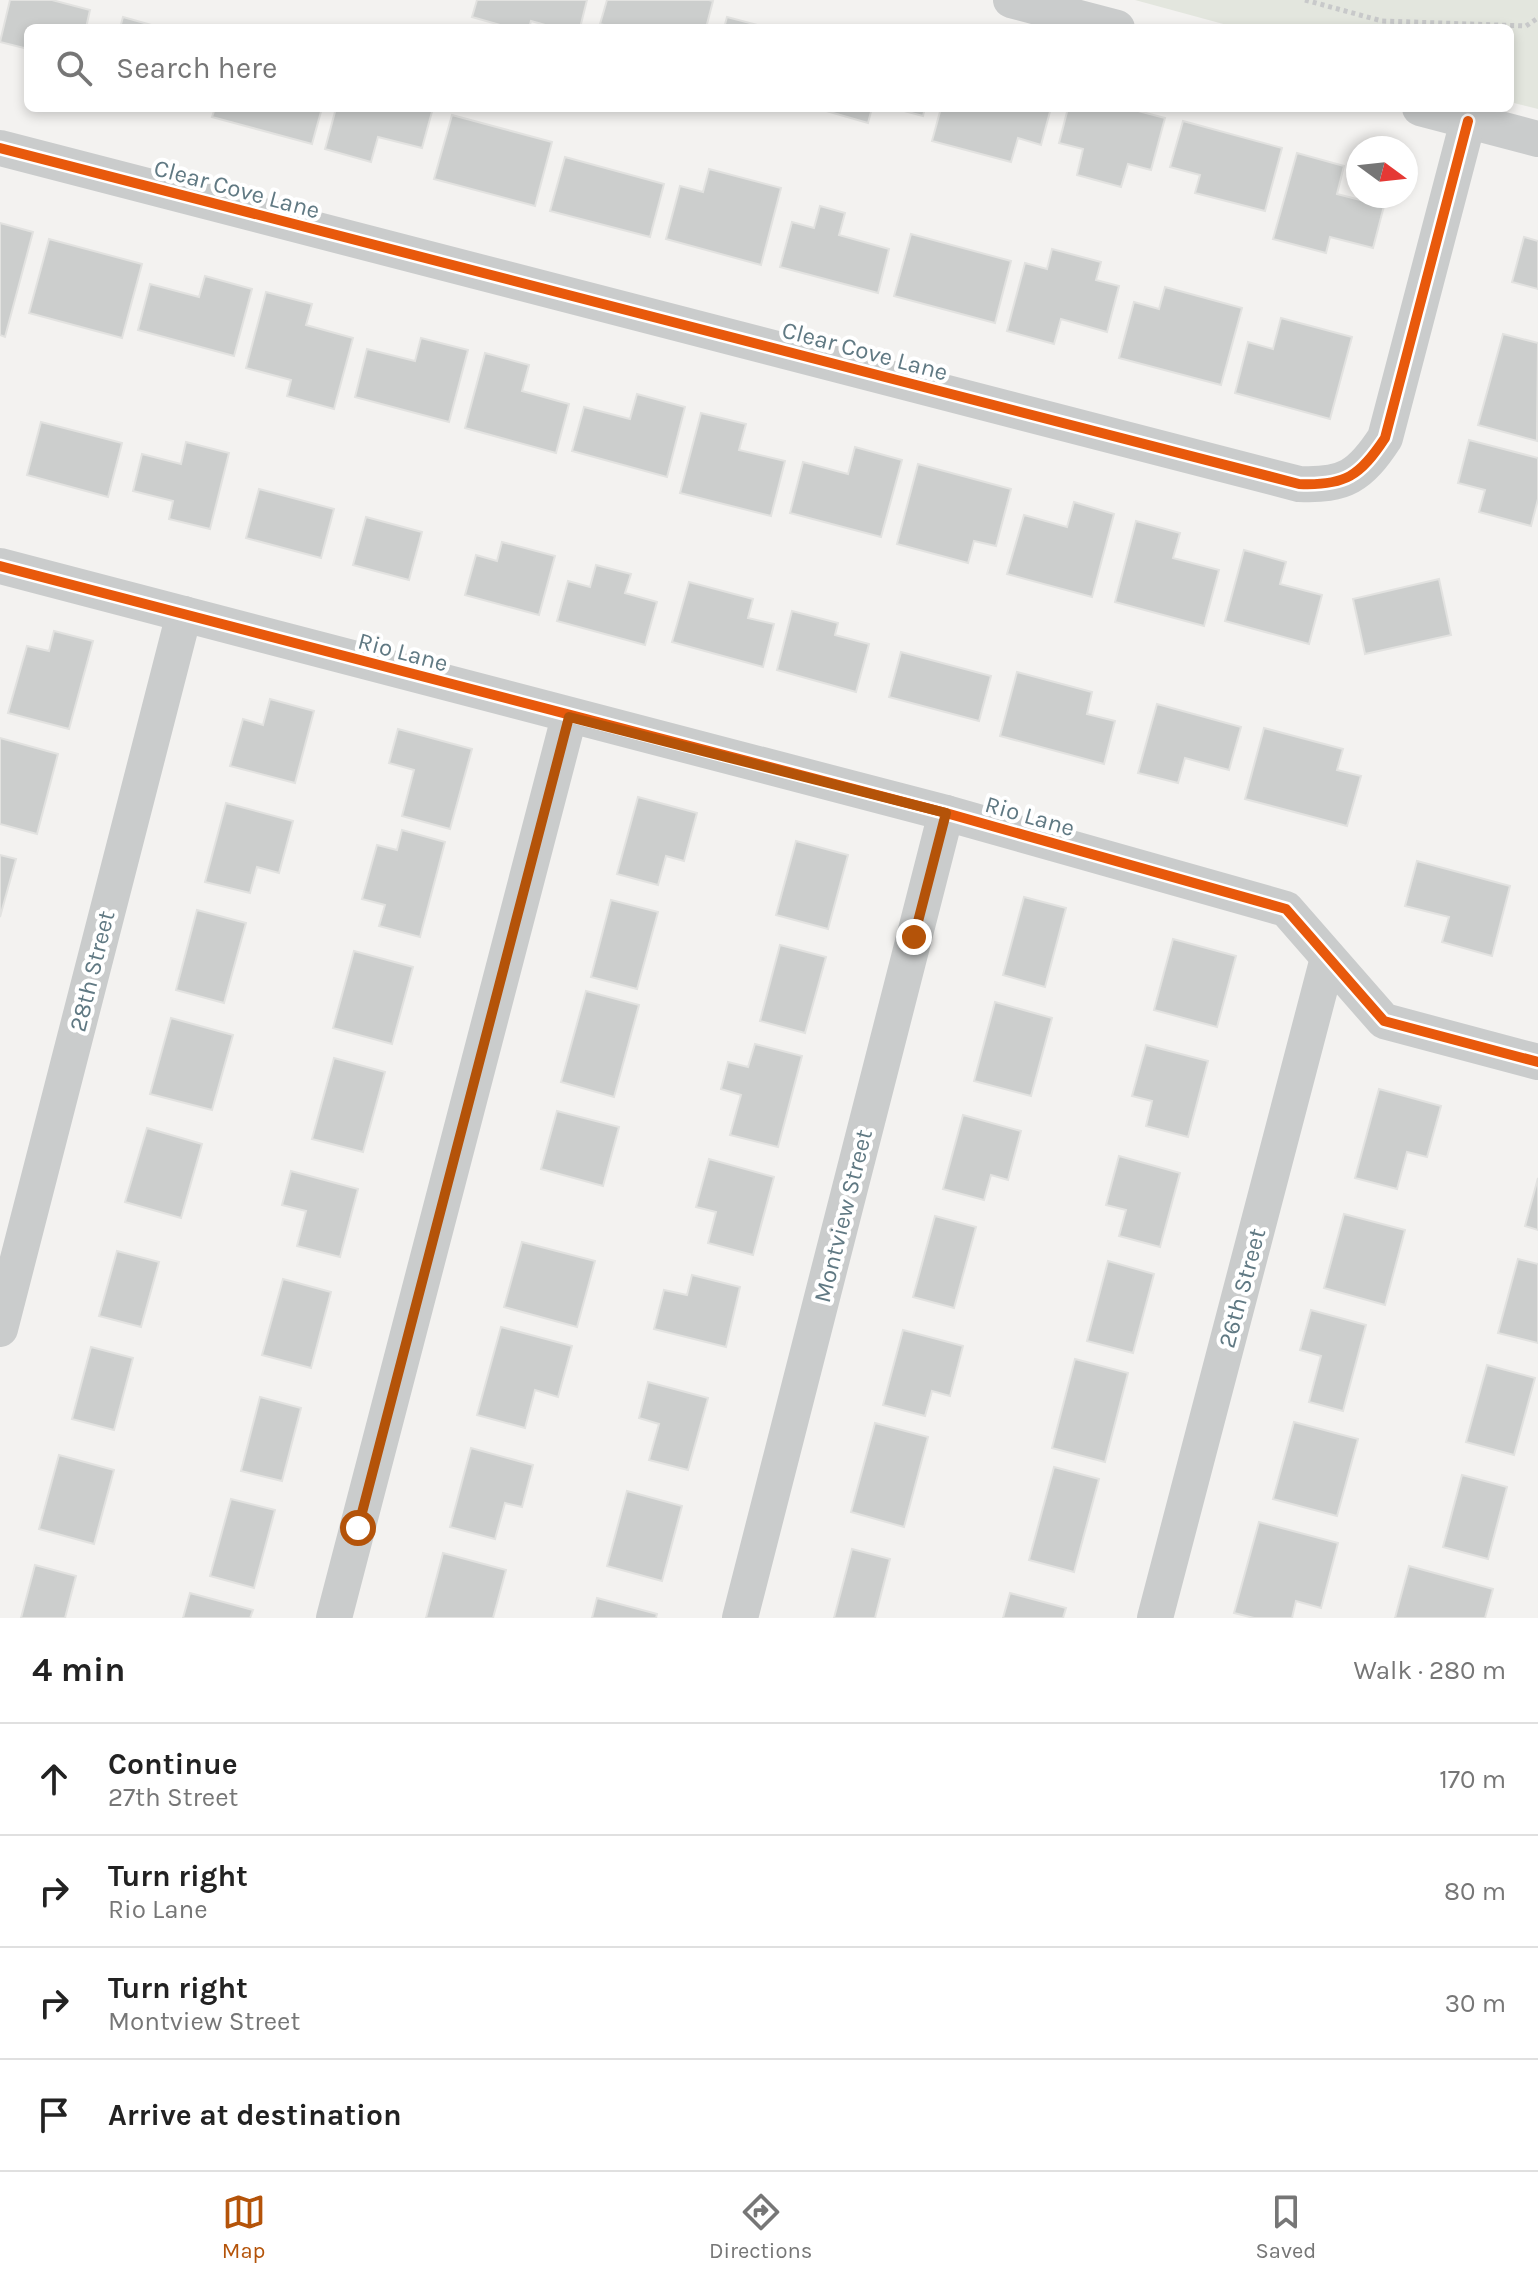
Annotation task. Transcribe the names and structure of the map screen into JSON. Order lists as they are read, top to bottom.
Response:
{
  "streets": {
    "street": [
      "Clear Cove Lane",
      "Rio Lane",
      "28th Street",
      "Montview Street",
      "26th Street"
    ]
  },
  "crossings": [
    ["Rio Lane", "28th Street"],
    ["Rio Lane", "Montview Street"],
    ["Rio Lane", "26th Street"]
  ],
  "north": "right",
  "page": {
    "search": "Search here",
    "heading": ["4 min", "Walk · 280 m"],
    "list": [
      ["Continue", "27th Street", "170 m"],
      ["Turn right", "Rio Lane", "80 m"],
      ["Turn right", "Montview Street", "30 m"],
      "Arrive at destination"
    ],
    "nav": ["Map", "Directions", "Saved"]
  }
}
